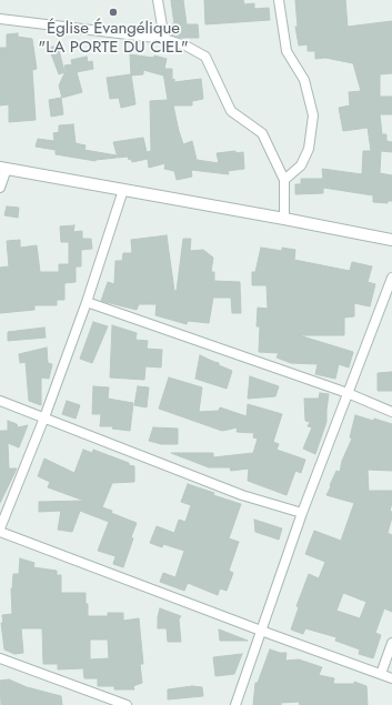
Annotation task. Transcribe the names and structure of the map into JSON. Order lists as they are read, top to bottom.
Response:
{
  "places": ["Église Évangélique \"LA PORTE DU CIEL\""]
}
